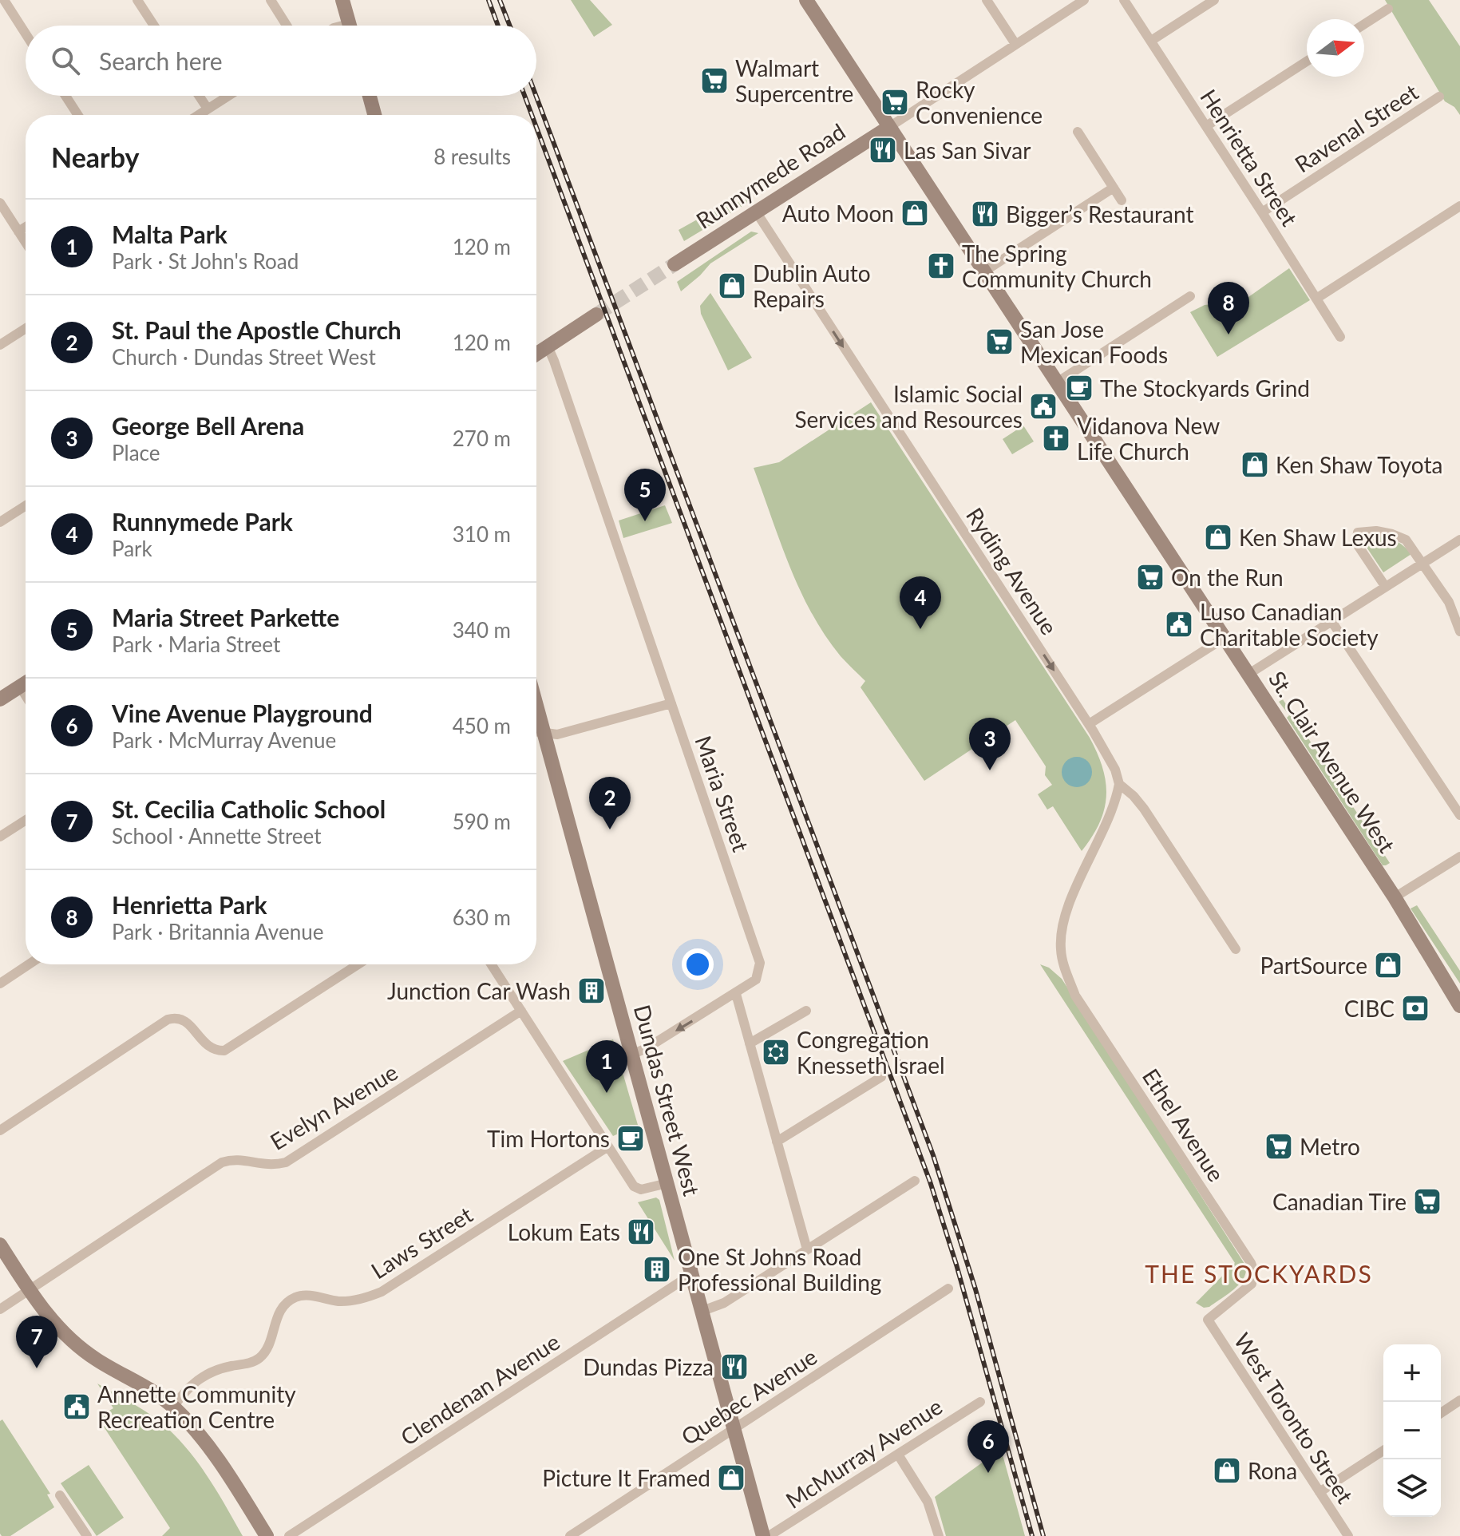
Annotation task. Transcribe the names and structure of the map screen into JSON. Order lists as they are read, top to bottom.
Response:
{
  "streets": {
    "main road": ["Runnymede Road", "St. Clair Avenue West", "Dundas Street West"],
    "street": [
      "Ravenal Street",
      "Henrietta Street",
      "Ryding Avenue",
      "Maria Street",
      "Evelyn Avenue",
      "Ethel Avenue",
      "Laws Street",
      "Clendenan Avenue",
      "Quebec Avenue",
      "West Toronto Street",
      "McMurray Avenue"
    ]
  },
  "crossings": [
    ["Ravenal Street", "Henrietta Street"],
    ["Runnymede Road", "Ryding Avenue"],
    ["Runnymede Road", "St. Clair Avenue West"],
    ["Ryding Avenue", "Ethel Avenue"],
    ["Maria Street", "Dundas Street West"],
    ["Dundas Street West", "Clendenan Avenue"],
    ["Dundas Street West", "Quebec Avenue"],
    ["Ethel Avenue", "West Toronto Street"]
  ],
  "one_way": ["Ryding Avenue"],
  "districts": ["THE STOCKYARDS"],
  "places": {
    "supermarket": [
      "Walmart Supercentre",
      "Rocky Convenience",
      "San Jose Mexican Foods",
      "On the Run",
      "Metro",
      "Canadian Tire"
    ],
    "restaurant": [
      "Las San Sivar",
      "Bigger’s Restaurant",
      "Lokum Eats",
      "Dundas Pizza"
    ],
    "shop": [
      "Auto Moon",
      "Dublin Auto Repairs",
      "Ken Shaw Toyota",
      "Ken Shaw Lexus",
      "PartSource",
      "Rona",
      "Picture It Framed"
    ],
    "church": ["The Spring Community Church", "Vidanova New Life Church"],
    "cafe": ["The Stockyards Grind", "Tim Hortons"],
    "public building": ["Islamic Social Services and Resources", "Luso Canadian Charitable Society", "Annette Community Recreation Centre"],
    "building": ["Junction Car Wash", "One St Johns Road Professional Building"],
    "bank": ["CIBC"],
    "synagogue": ["Congregation Knesseth Israel"]
  },
  "north": "right",
  "page": {
    "search": "Search here",
    "heading": ["Nearby", "8 results"],
    "list": [
      {
        "mark": "1",
        "name": "Malta Park",
        "note": "Park · St John's Road",
        "value": "120 m"
      },
      {
        "mark": "2",
        "name": "St. Paul the Apostle Church",
        "note": "Church · Dundas Street West",
        "value": "120 m"
      },
      {
        "mark": "3",
        "name": "George Bell Arena",
        "note": "Place",
        "value": "270 m"
      },
      {
        "mark": "4",
        "name": "Runnymede Park",
        "note": "Park",
        "value": "310 m"
      },
      {
        "mark": "5",
        "name": "Maria Street Parkette",
        "note": "Park · Maria Street",
        "value": "340 m"
      },
      {
        "mark": "6",
        "name": "Vine Avenue Playground",
        "note": "Park · McMurray Avenue",
        "value": "450 m"
      },
      {
        "mark": "7",
        "name": "St. Cecilia Catholic School",
        "note": "School · Annette Street",
        "value": "590 m"
      },
      {
        "mark": "8",
        "name": "Henrietta Park",
        "note": "Park · Britannia Avenue",
        "value": "630 m"
      }
    ],
    "pins": [
      "8",
      "5",
      "4",
      "3",
      "2",
      "1",
      "7",
      "6"
    ],
    "map_buttons": ["+", "−"]
  }
}
